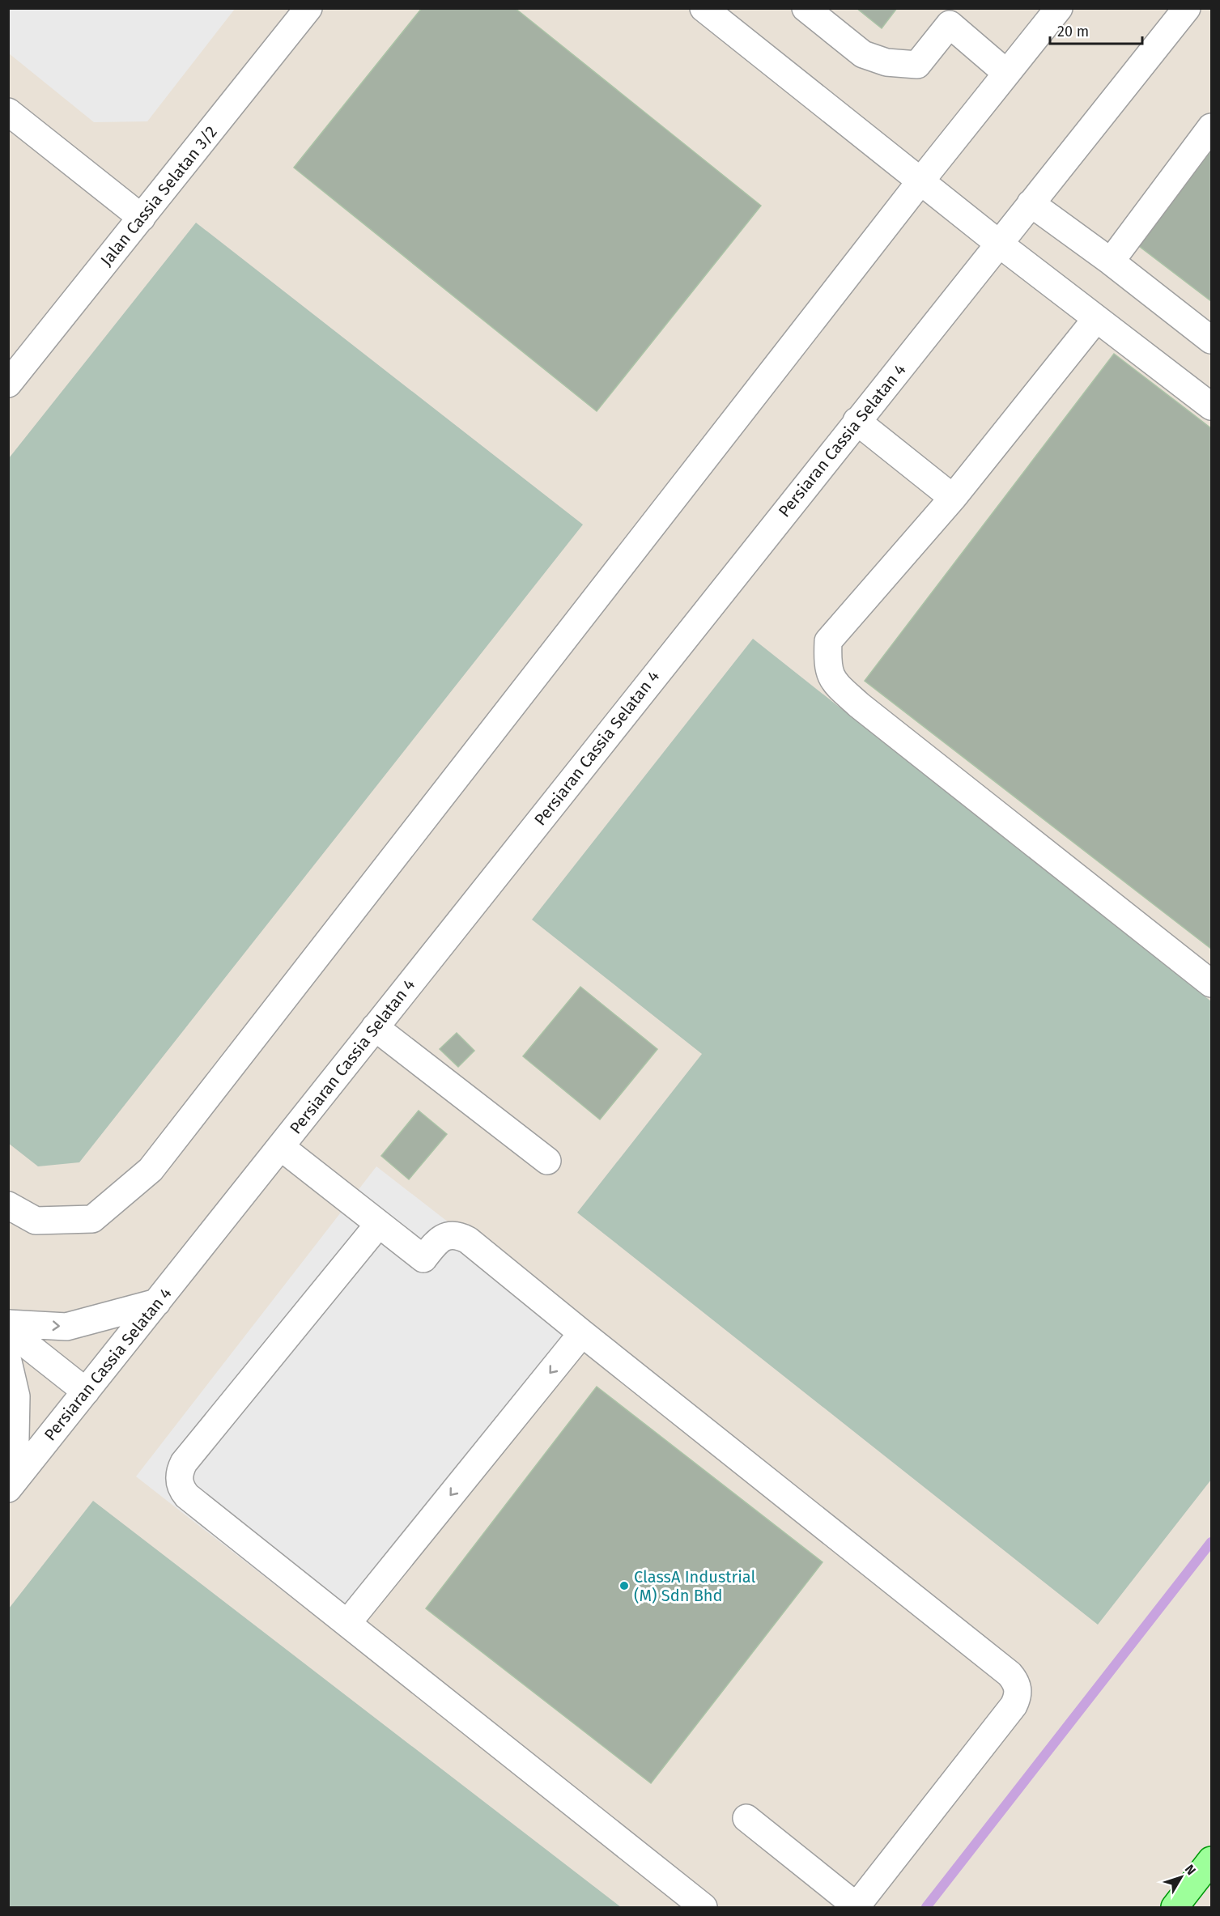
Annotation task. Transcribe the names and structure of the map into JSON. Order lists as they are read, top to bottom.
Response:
{
  "streets": {
    "street": ["Jalan Cassia Selatan 3/2", "Persiaran Cassia Selatan 4"]
  },
  "places": ["ClassA Industrial (M) Sdn Bhd"],
  "scale_bar": "20 m",
  "north": "top right"
}
